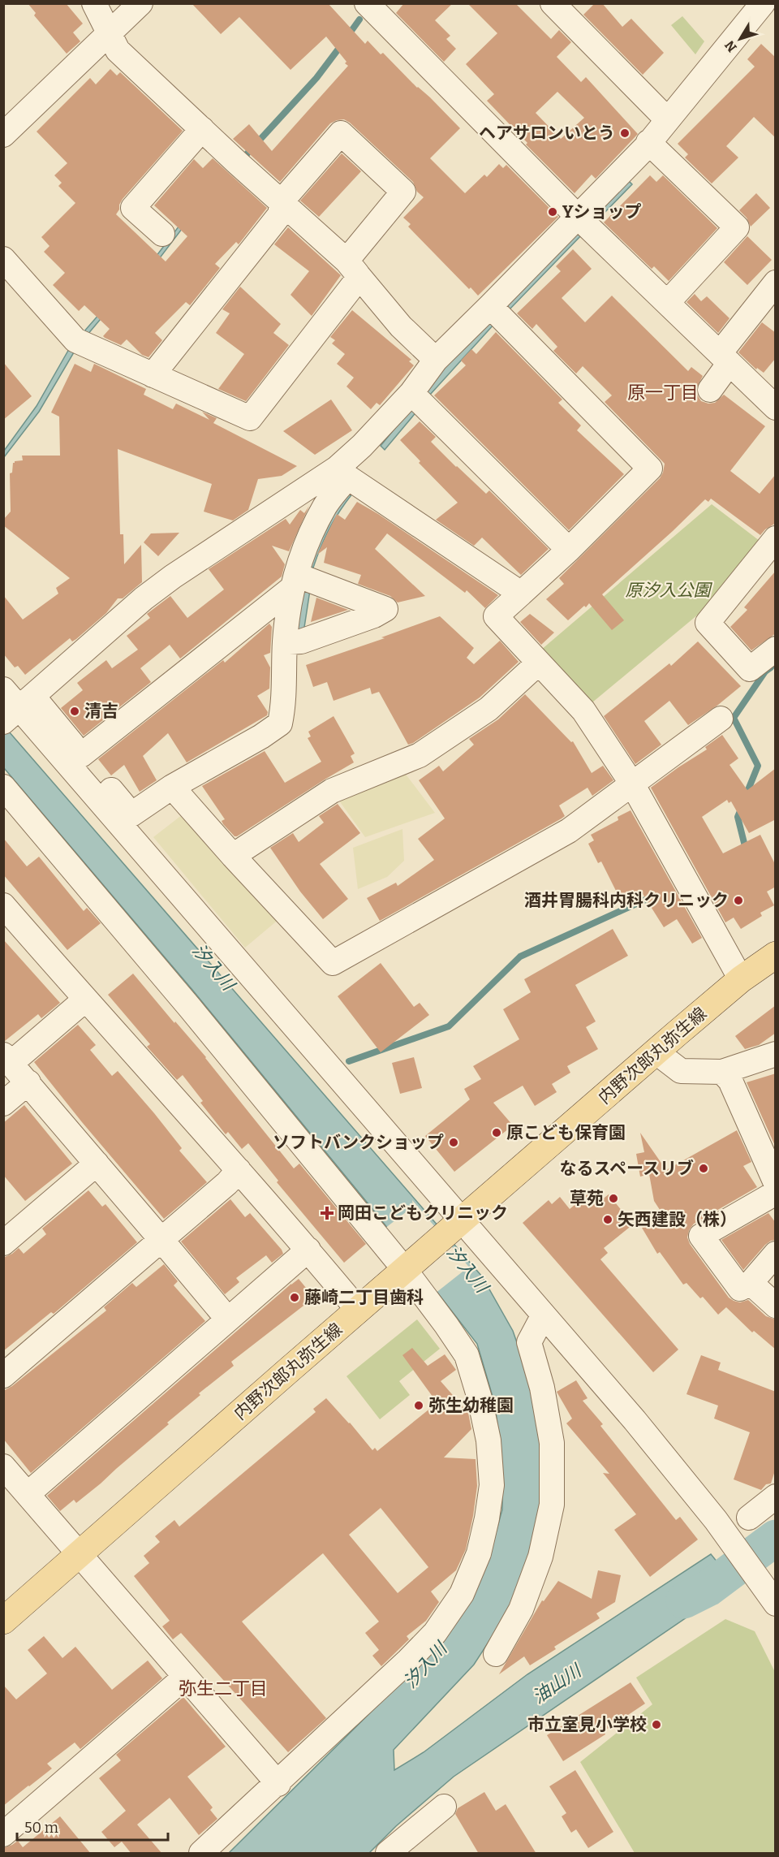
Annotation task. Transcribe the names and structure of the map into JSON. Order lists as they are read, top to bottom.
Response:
{
  "streets": {
    "main road": ["内野次郎丸弥生線"]
  },
  "districts": ["原一丁目", "弥生二丁目"],
  "water": ["汐入川", "油山川"],
  "parks": ["原汐入公園"],
  "places": {
    "other": [
      "ヘアサロンいとう",
      "Yショップ",
      "清吉",
      "酒井胃腸科内科クリニック",
      "原こども保育園",
      "ソフトバンクショップ",
      "なるスペースリブ",
      "草苑",
      "矢西建設（株）",
      "藤崎二丁目歯科",
      "弥生幼稚園",
      "市立室見小学校"
    ],
    "health": ["岡田こどもクリニック"]
  },
  "scale_bar": "50 m",
  "north": "bottom left"
}
